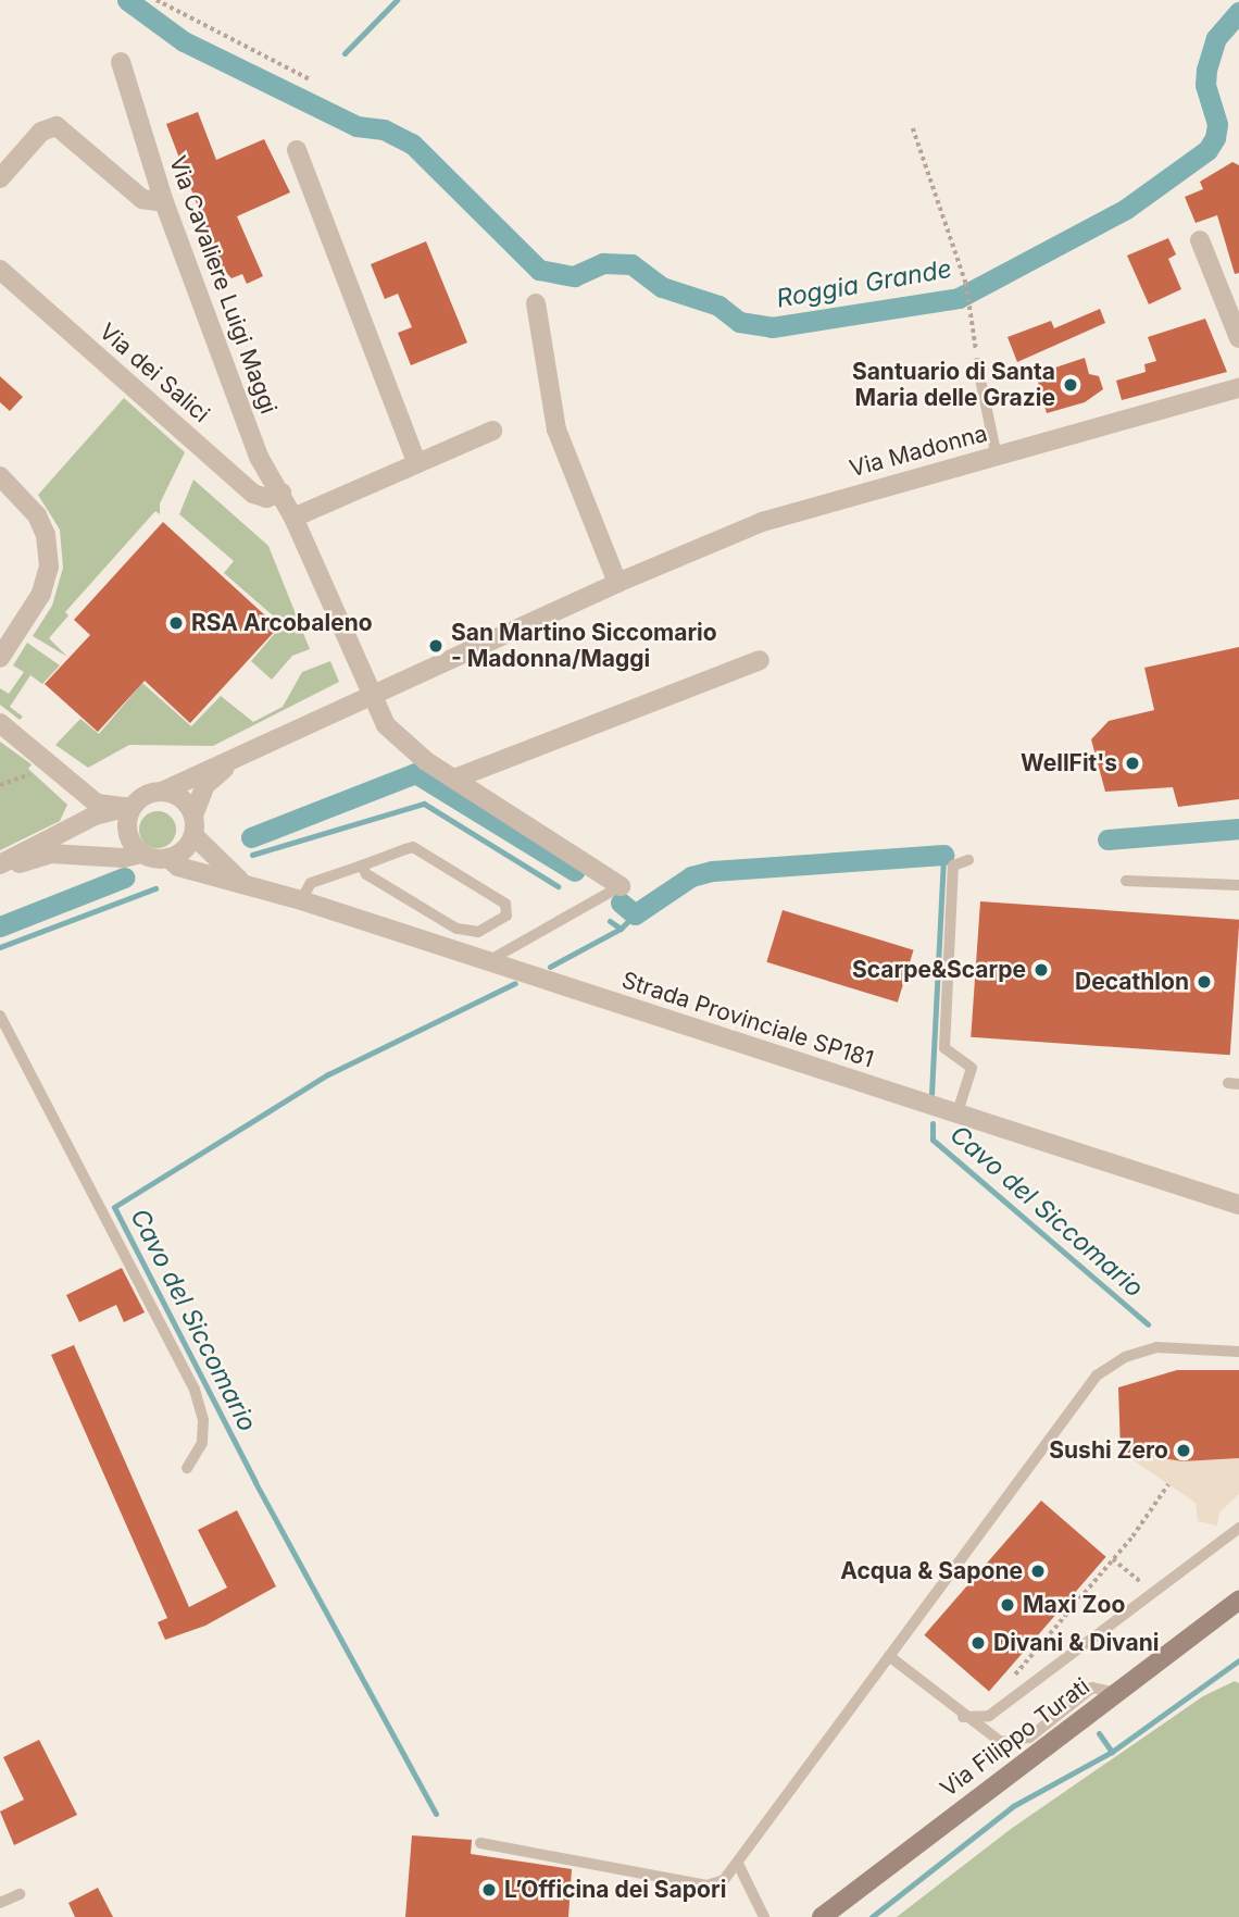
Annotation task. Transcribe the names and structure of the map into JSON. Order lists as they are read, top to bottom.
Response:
{
  "streets": {
    "main road": ["Via Filippo Turati"],
    "street": [
      "Via Cavaliere Luigi Maggi",
      "Via dei Salici",
      "Via Madonna",
      "Strada Provinciale SP181"
    ]
  },
  "crossings": [
    ["Via Cavaliere Luigi Maggi", "Via dei Salici"],
    ["Via Cavaliere Luigi Maggi", "Via Madonna"],
    ["Via Madonna", "Strada Provinciale SP181"]
  ],
  "water": ["Roggia Grande", "Cavo del Siccomario"],
  "places": [
    "Santuario di Santa Maria delle Grazie",
    "RSA Arcobaleno",
    "San Martino Siccomario - Madonna/Maggi",
    "WellFit's",
    "Scarpe&Scarpe",
    "Decathlon",
    "Sushi Zero",
    "Acqua & Sapone",
    "Maxi Zoo",
    "Divani & Divani",
    "L’Officina dei Sapori"
  ]
}
